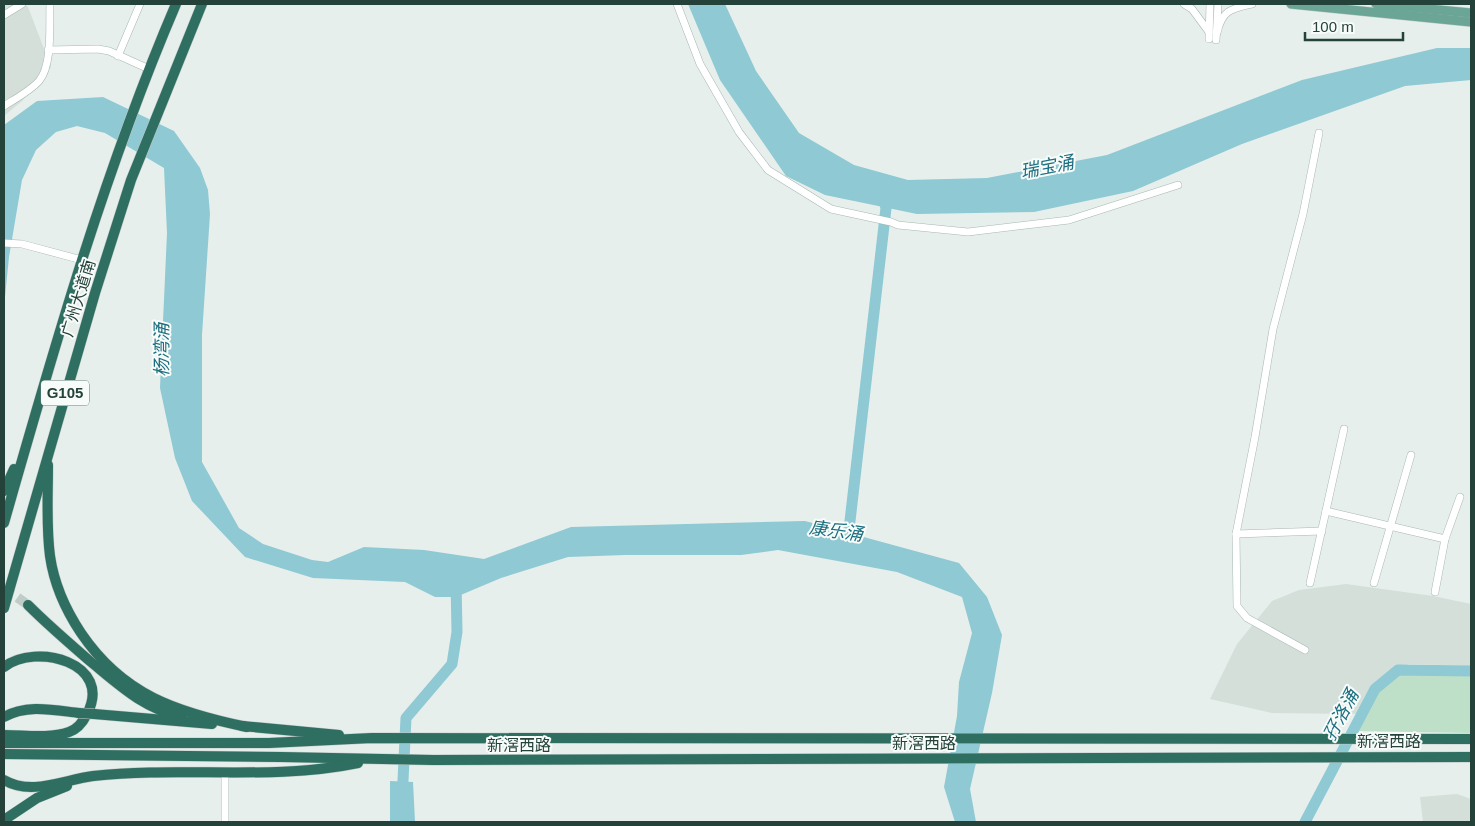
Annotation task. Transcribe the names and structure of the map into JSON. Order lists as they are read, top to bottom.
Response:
{
  "streets": {
    "highway": ["广州大道南", "G105", "新滘西路"]
  },
  "water": [
    "瑞宝涌",
    "杨湾涌",
    "康乐涌",
    "孖洛涌"
  ],
  "scale_bar": "100 m"
}
